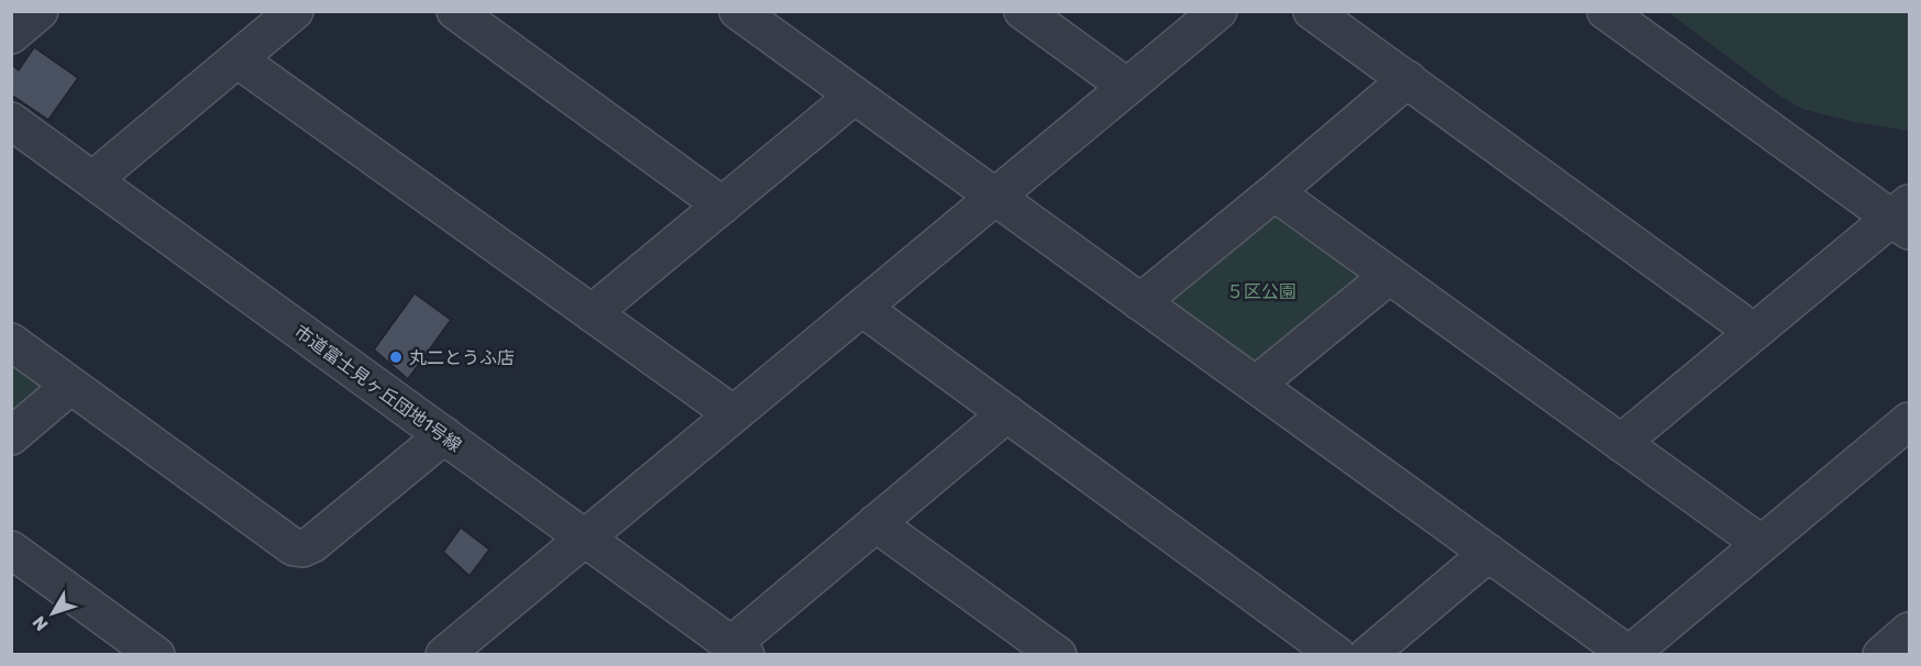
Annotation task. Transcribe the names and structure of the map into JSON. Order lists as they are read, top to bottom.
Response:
{
  "streets": {
    "street": ["市道富士見ヶ丘団地1号線"]
  },
  "parks": ["５区公園"],
  "places": ["丸二とうふ店"],
  "north": "bottom left"
}
